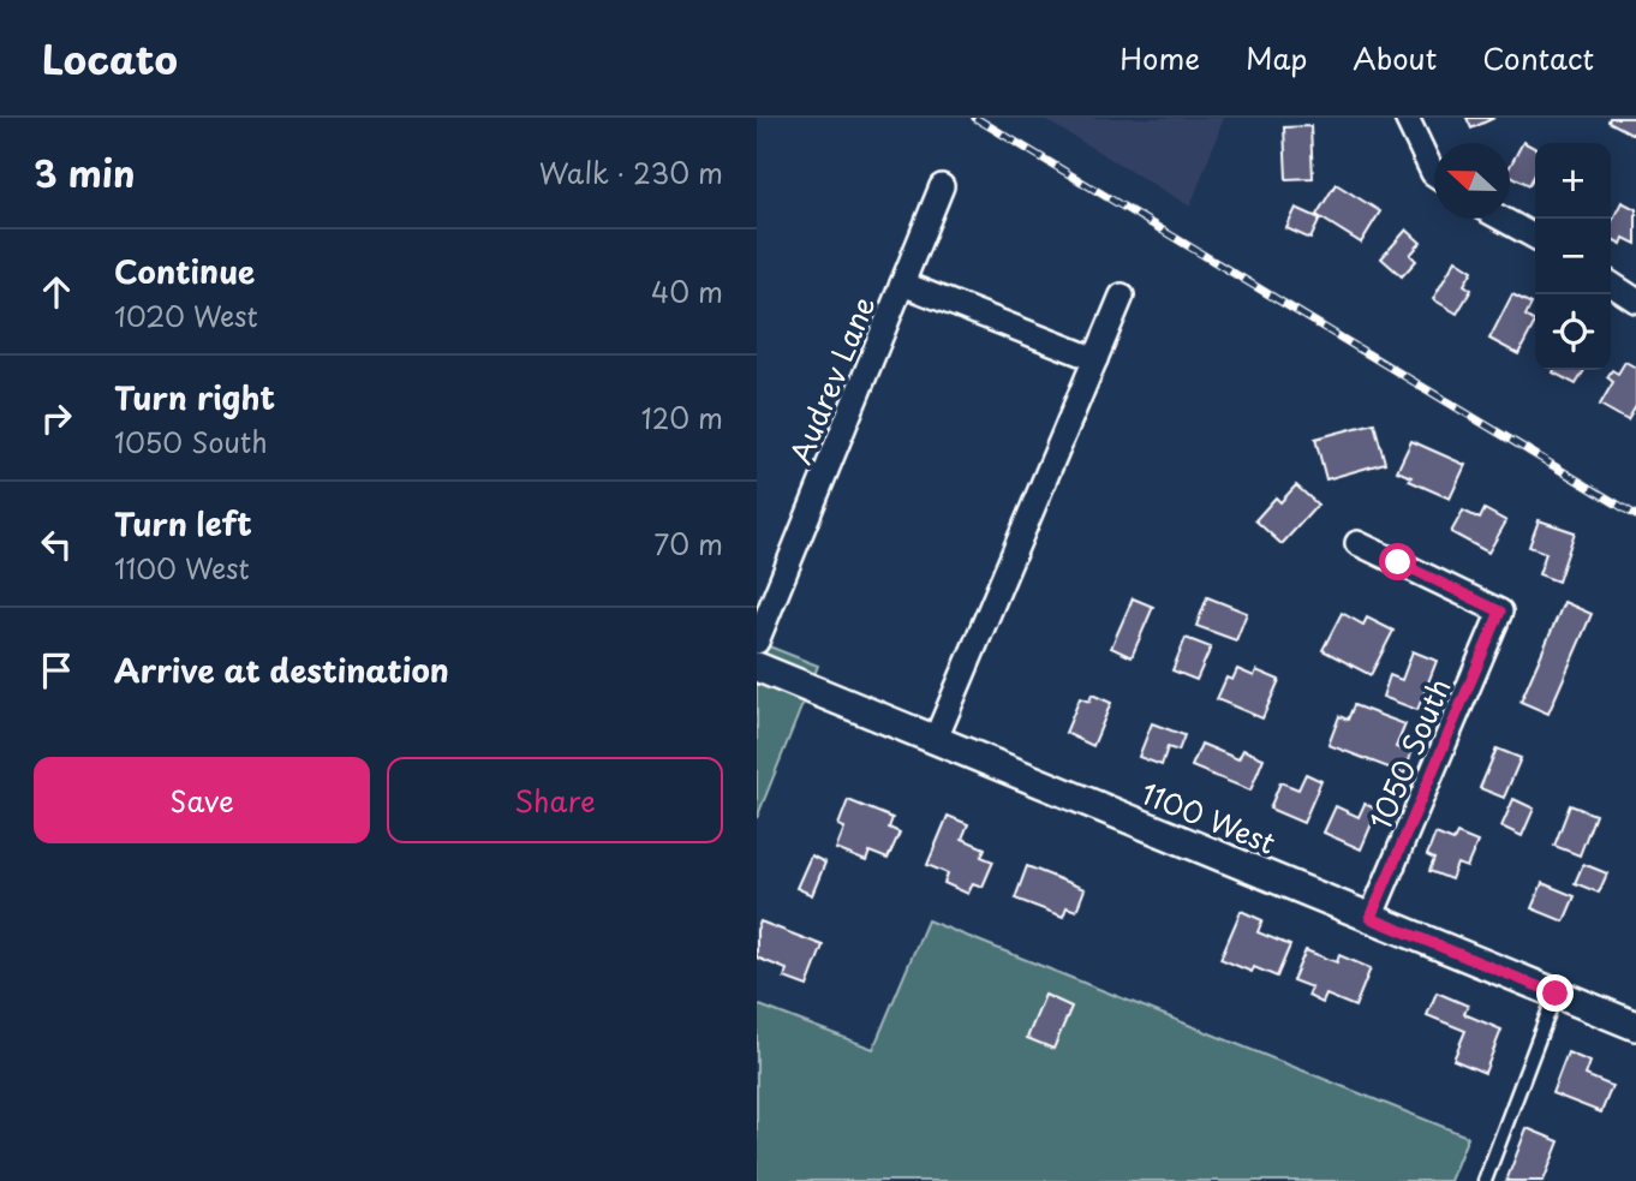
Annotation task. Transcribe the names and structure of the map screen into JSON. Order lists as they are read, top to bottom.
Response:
{
  "streets": {
    "street": ["Audrev Lane", "1050 South", "1100 West"]
  },
  "crossings": [
    ["1050 South", "1100 West"]
  ],
  "north": "left",
  "page": {
    "header": "Locato",
    "nav": [
      "Home",
      "Map",
      "About",
      "Contact"
    ],
    "heading": ["3 min", "Walk · 230 m"],
    "map_buttons": ["+", "−"],
    "list": [
      ["Continue", "1020 West", "40 m"],
      ["Turn right", "1050 South", "120 m"],
      ["Turn left", "1100 West", "70 m"],
      "Arrive at destination"
    ],
    "buttons": ["Save", "Share"]
  }
}
